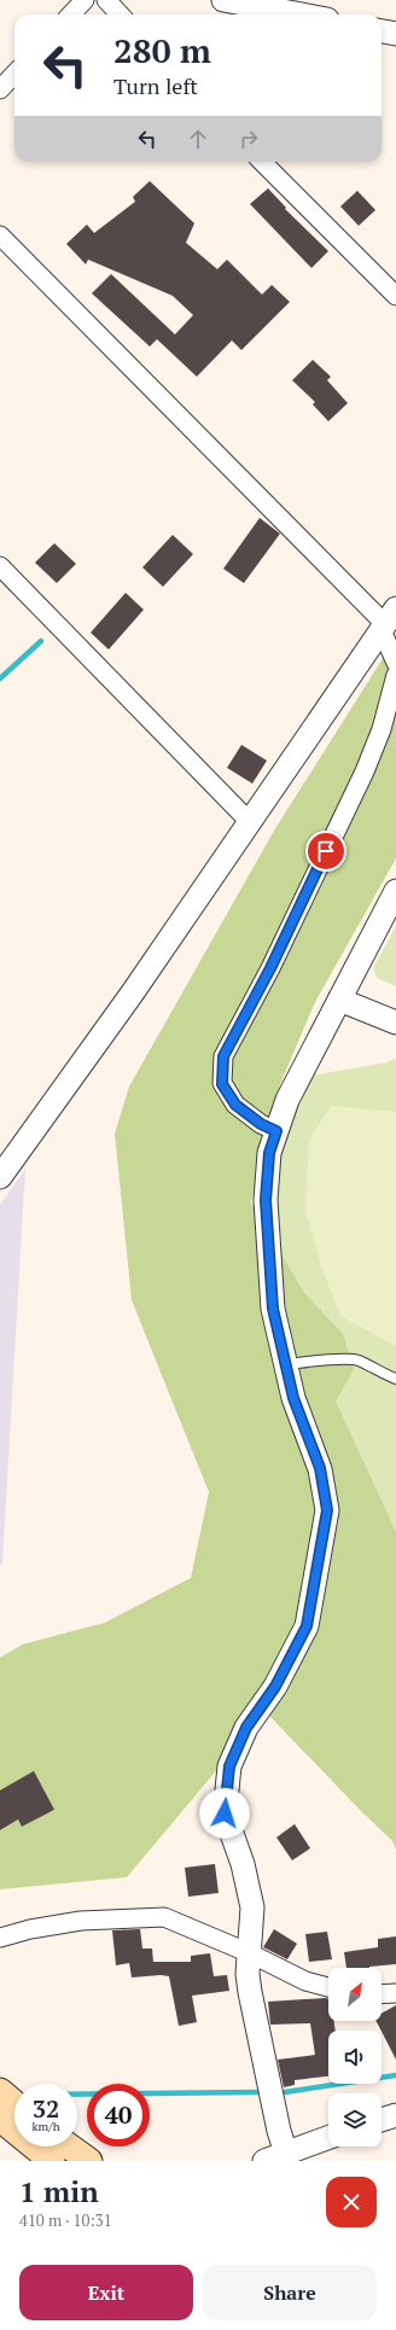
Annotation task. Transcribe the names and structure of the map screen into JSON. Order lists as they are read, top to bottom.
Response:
{
  "north": "top right",
  "page": {
    "turn": ["280 m", "Turn left"],
    "speed": "32 km/h",
    "limit": "40",
    "heading": ["1 min", "410 m · 10:31"],
    "buttons": ["Exit", "Share"]
  }
}
